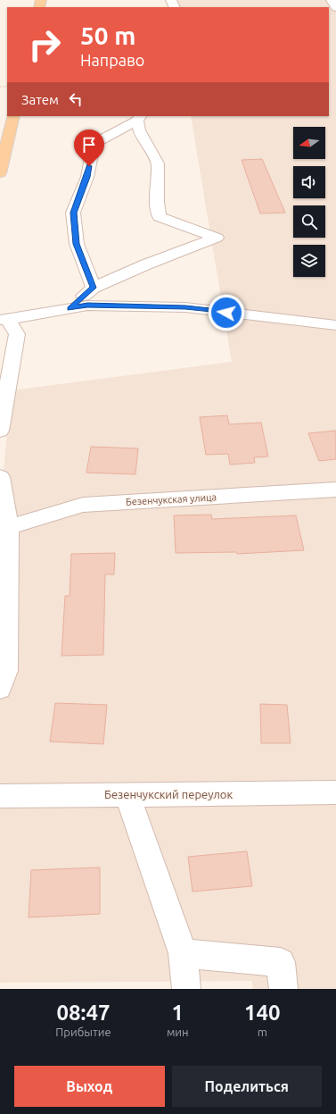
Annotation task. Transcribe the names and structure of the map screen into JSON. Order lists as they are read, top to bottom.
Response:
{
  "streets": {
    "street": ["Безенчукская улица", "Безенчукский переулок"]
  },
  "north": "left",
  "page": {
    "turn": ["50 m", "Направо"],
    "then": "Затем",
    "eta": [
      "08:47",
      "Прибытие",
      "1",
      "мин",
      "140",
      "m"
    ],
    "buttons": ["Выход", "Поделиться"]
  }
}
